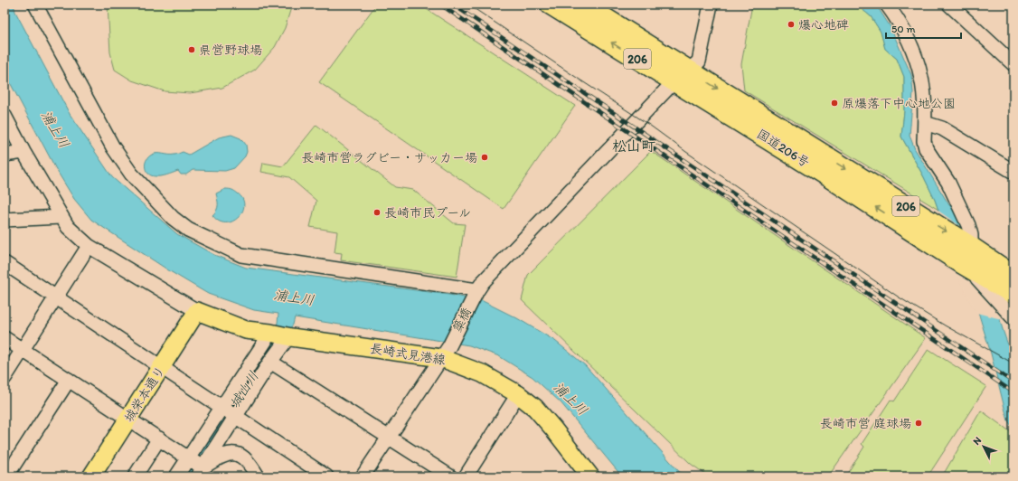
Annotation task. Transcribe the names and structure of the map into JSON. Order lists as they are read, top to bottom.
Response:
{
  "streets": {
    "highway": ["206", "国道206号"],
    "main road": ["長崎式見港線", "城栄本通り"],
    "street": ["簗橋"]
  },
  "crossings": [
    ["国道206号", "簗橋"],
    ["簗橋", "長崎式見港線"]
  ],
  "districts": ["松山町"],
  "water": ["浦上川", "城山川"],
  "places": [
    "爆心地碑",
    "県営野球場",
    "原爆落下中心地公園",
    "長崎市営ラグビー・サッカー場",
    "長崎市民プール",
    "長崎市営 庭球場"
  ],
  "scale_bar": "50 m",
  "north": "top left"
}
